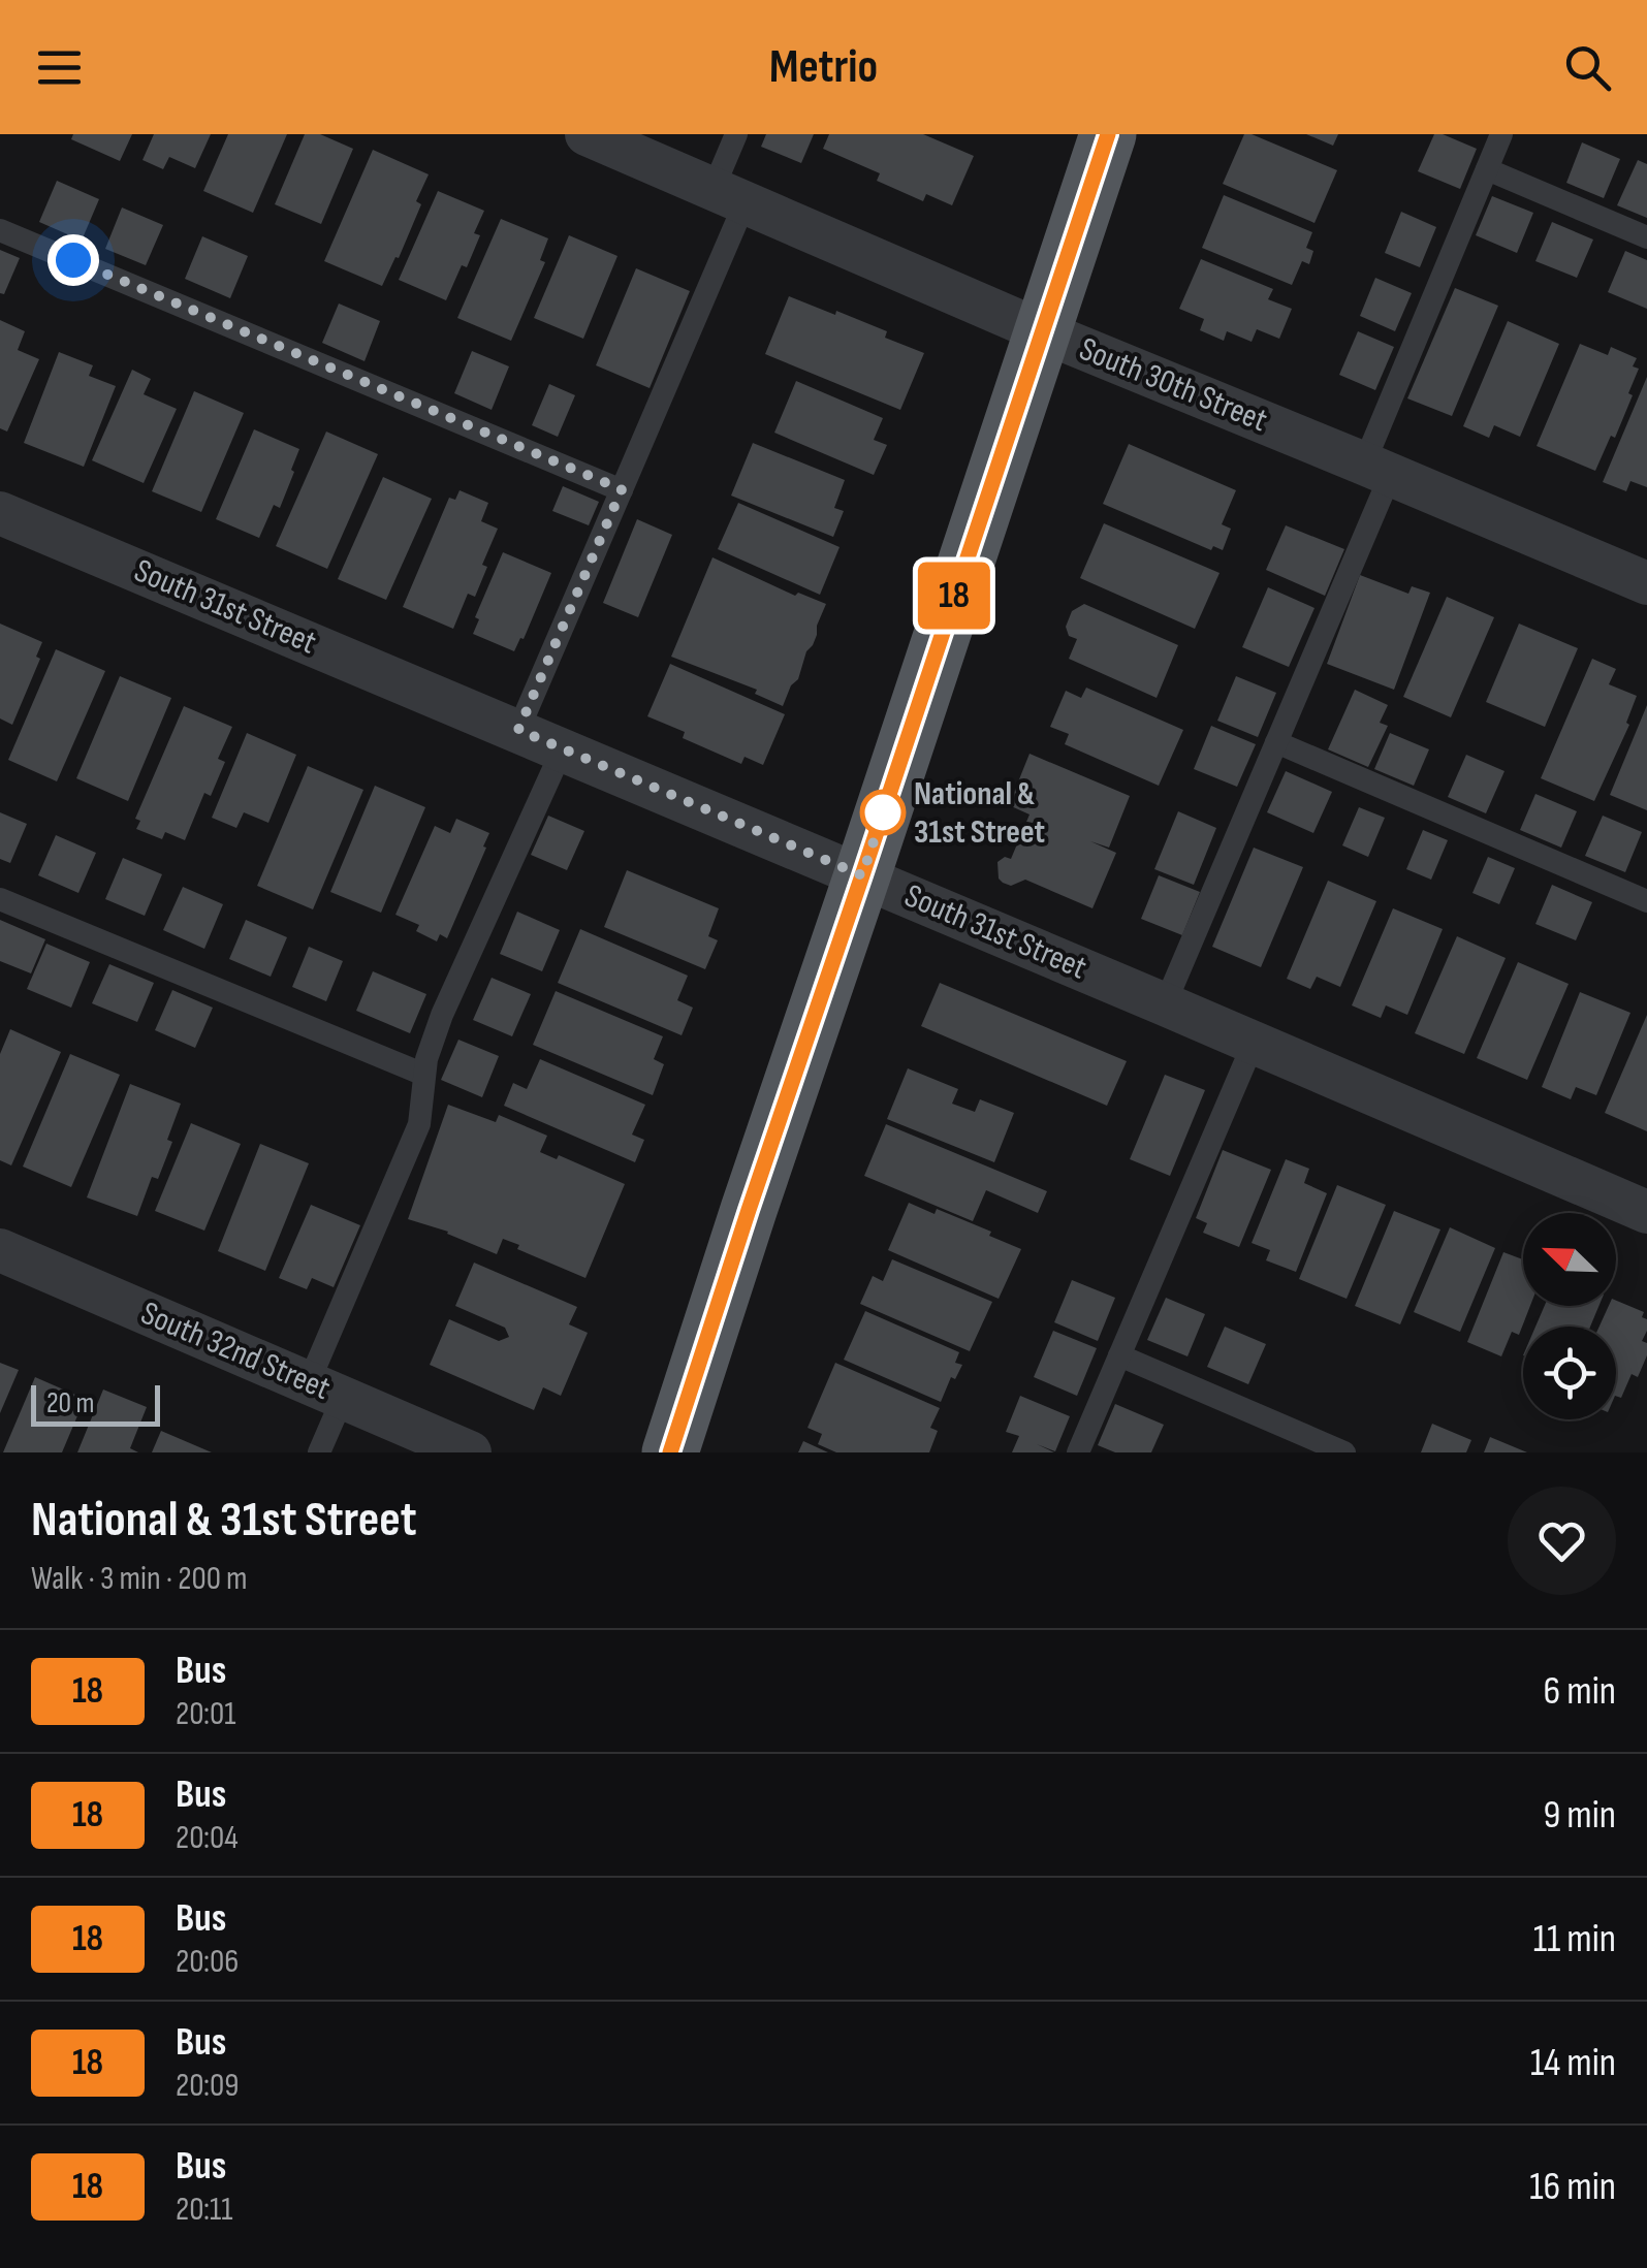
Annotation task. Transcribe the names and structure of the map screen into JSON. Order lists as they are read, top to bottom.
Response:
{
  "streets": {
    "street": ["South 30th Street", "South 31st Street", "South 32nd Street"]
  },
  "places": ["National & 31st Street"],
  "lines": ["bus line 18"],
  "scale_bar": "20 m",
  "north": "top left",
  "page": {
    "header": "Metrio",
    "on_map": "18",
    "scale": "20 m",
    "heading": ["National & 31st Street", "Walk · 3 min · 200 m"],
    "list": [
      {
        "mark": "18",
        "name": "Bus",
        "note": "20:01",
        "value": "6 min"
      },
      {
        "mark": "18",
        "name": "Bus",
        "note": "20:04",
        "value": "9 min"
      },
      {
        "mark": "18",
        "name": "Bus",
        "note": "20:06",
        "value": "11 min"
      },
      {
        "mark": "18",
        "name": "Bus",
        "note": "20:09",
        "value": "14 min"
      },
      {
        "mark": "18",
        "name": "Bus",
        "note": "20:11",
        "value": "16 min"
      }
    ]
  }
}
